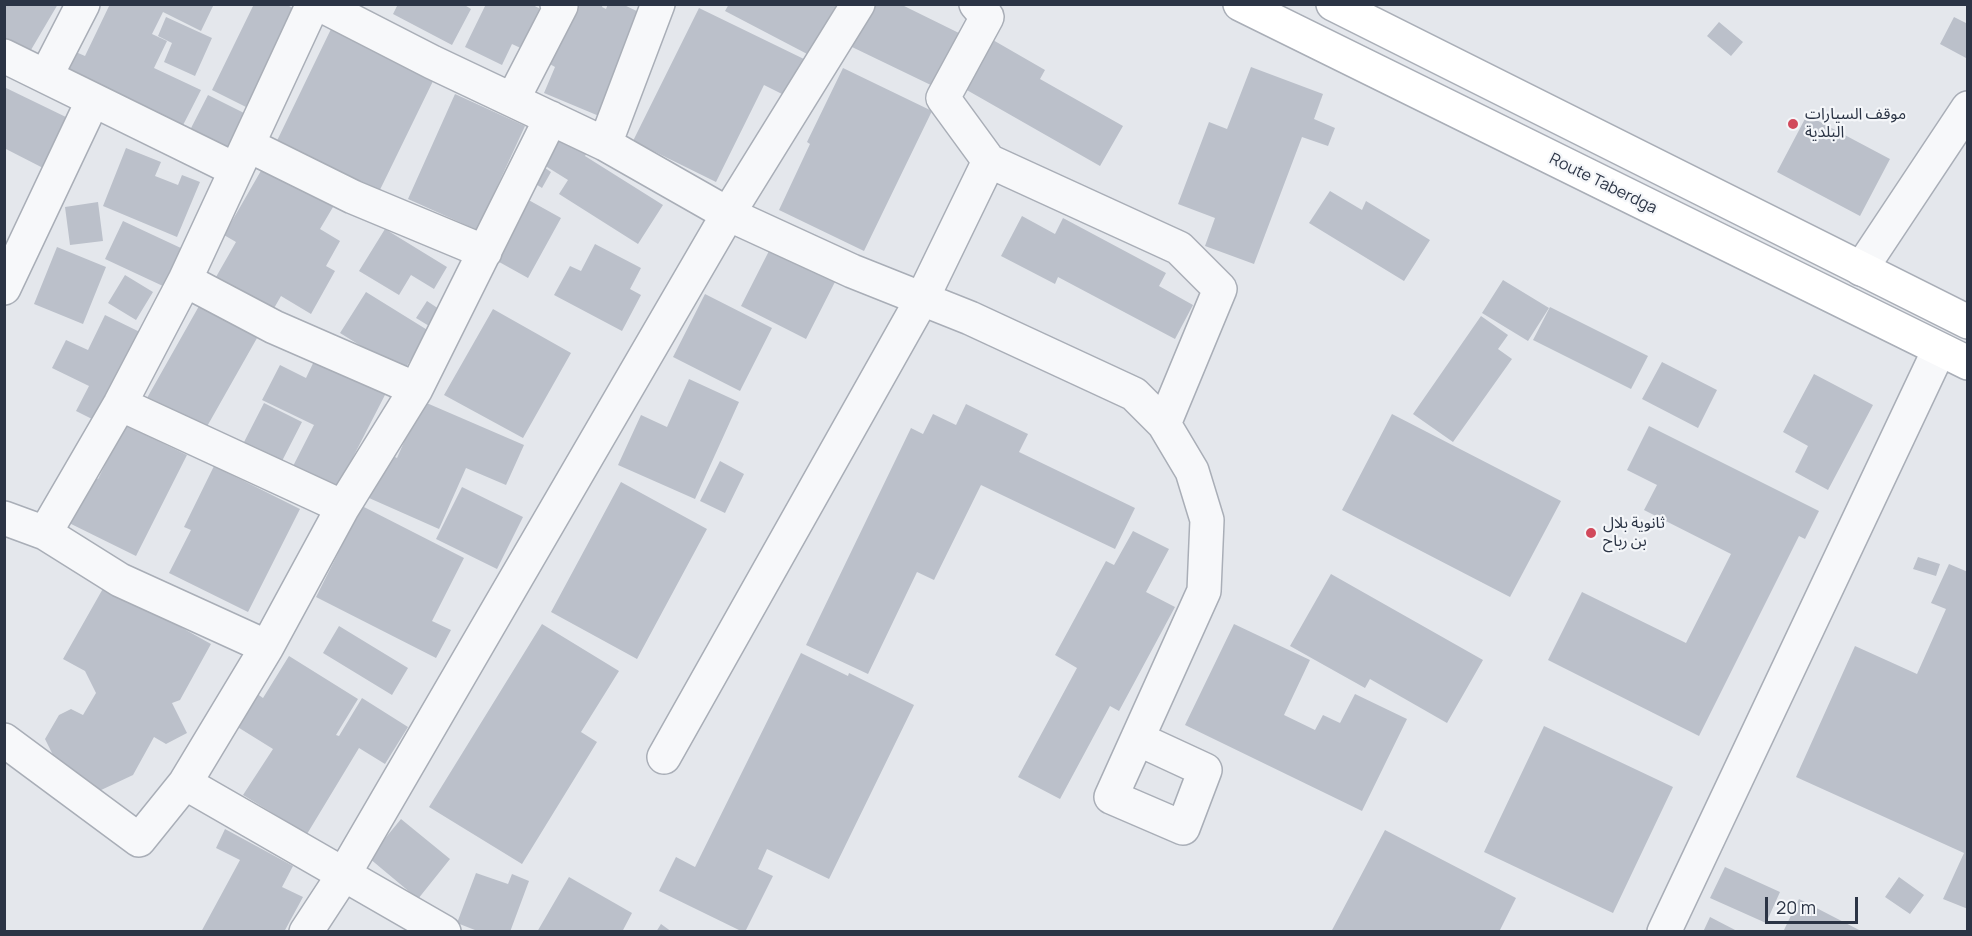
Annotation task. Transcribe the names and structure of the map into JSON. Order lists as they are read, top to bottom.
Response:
{
  "streets": {
    "main road": ["Route Taberdga"]
  },
  "places": ["موقف السيارات البلدية", "ثانوية بلال بن رباح"],
  "scale_bar": "20 m"
}
